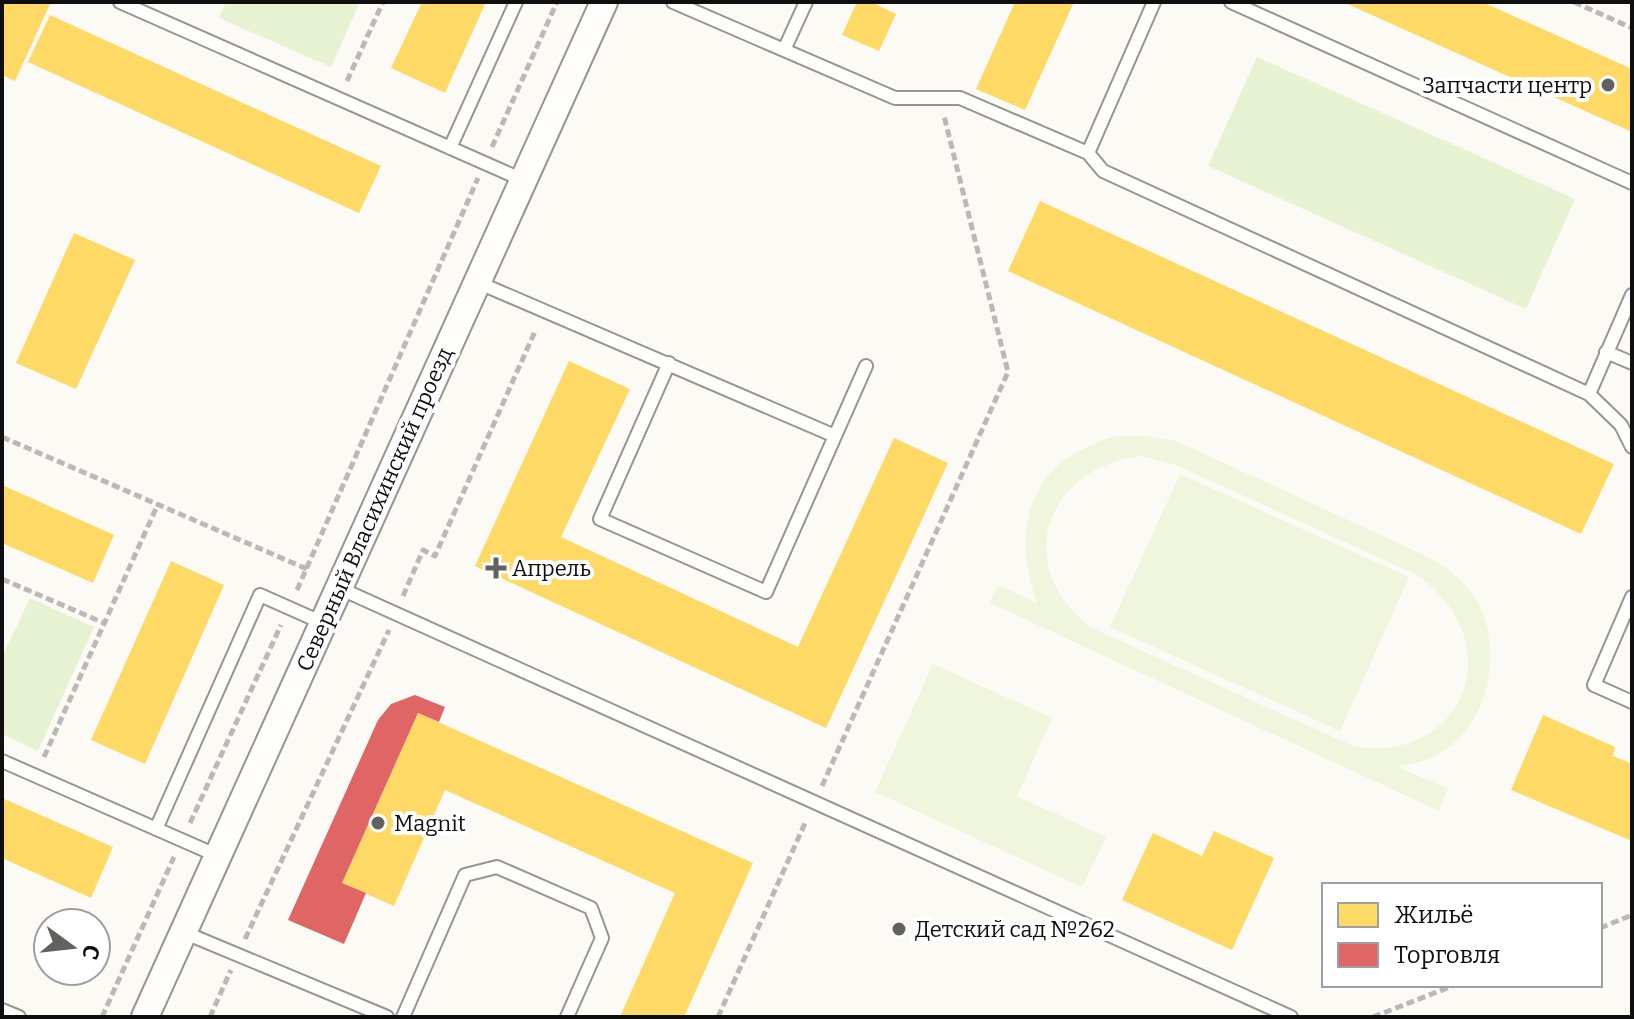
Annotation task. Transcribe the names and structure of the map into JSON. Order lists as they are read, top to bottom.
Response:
{
  "streets": {
    "street": ["Северный Власихинский проезд"]
  },
  "places": {
    "other": ["Запчасти центр", "Magnit", "Детский сад №262"],
    "health": ["Апрель"]
  },
  "legend": ["Жильё", "Торговля"],
  "north": "right"
}
